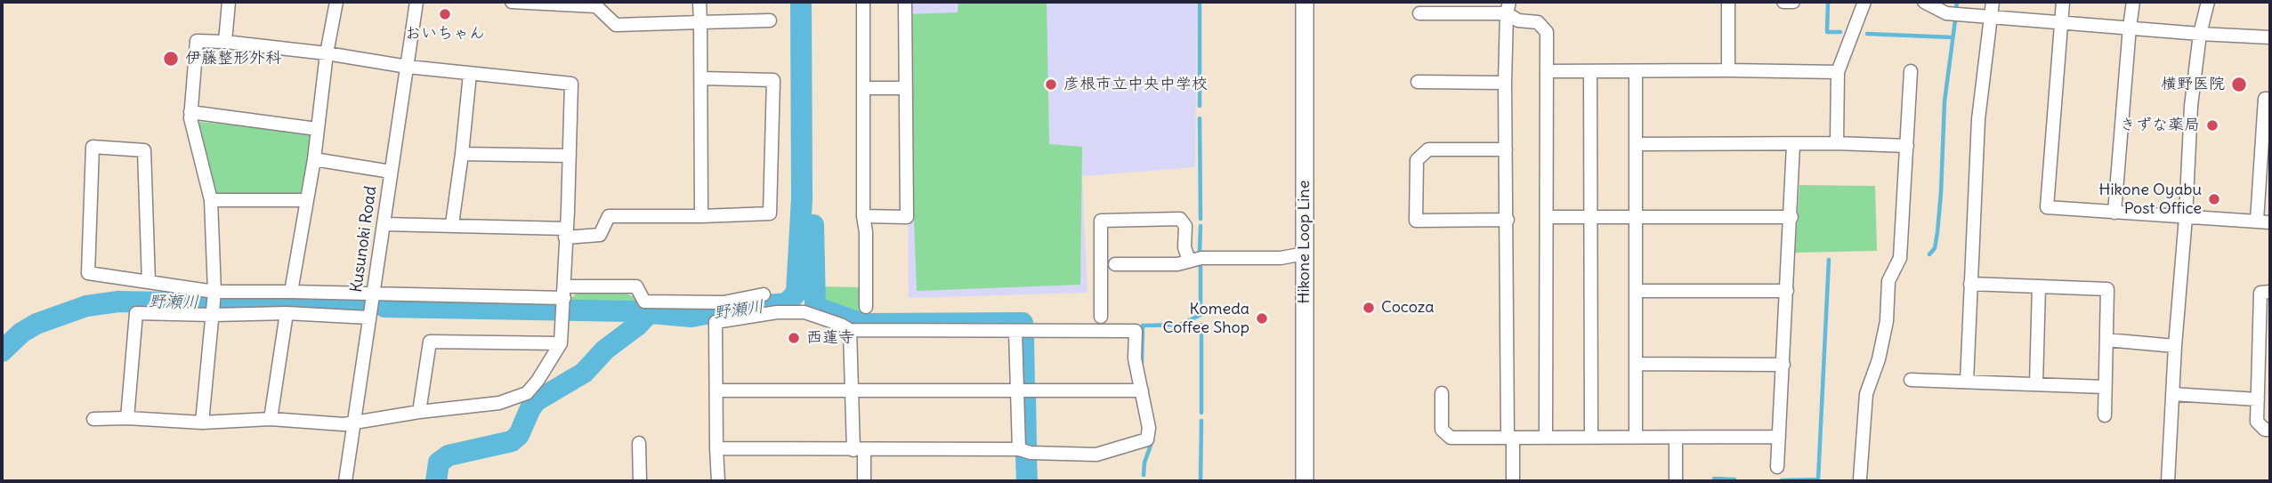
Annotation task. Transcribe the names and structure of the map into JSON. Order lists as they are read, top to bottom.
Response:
{
  "streets": {
    "main road": ["Hikone Loop Line"],
    "street": ["Kusunoki Road"]
  },
  "water": ["野瀬川"],
  "places": [
    "おいちゃん",
    "伊藤整形外科",
    "彦根市立中央中学校",
    "横野医院",
    "きずな薬局",
    "Hikone Oyabu Post Office",
    "Cocoza",
    "Komeda Coffee Shop",
    "西蓮寺"
  ]
}
